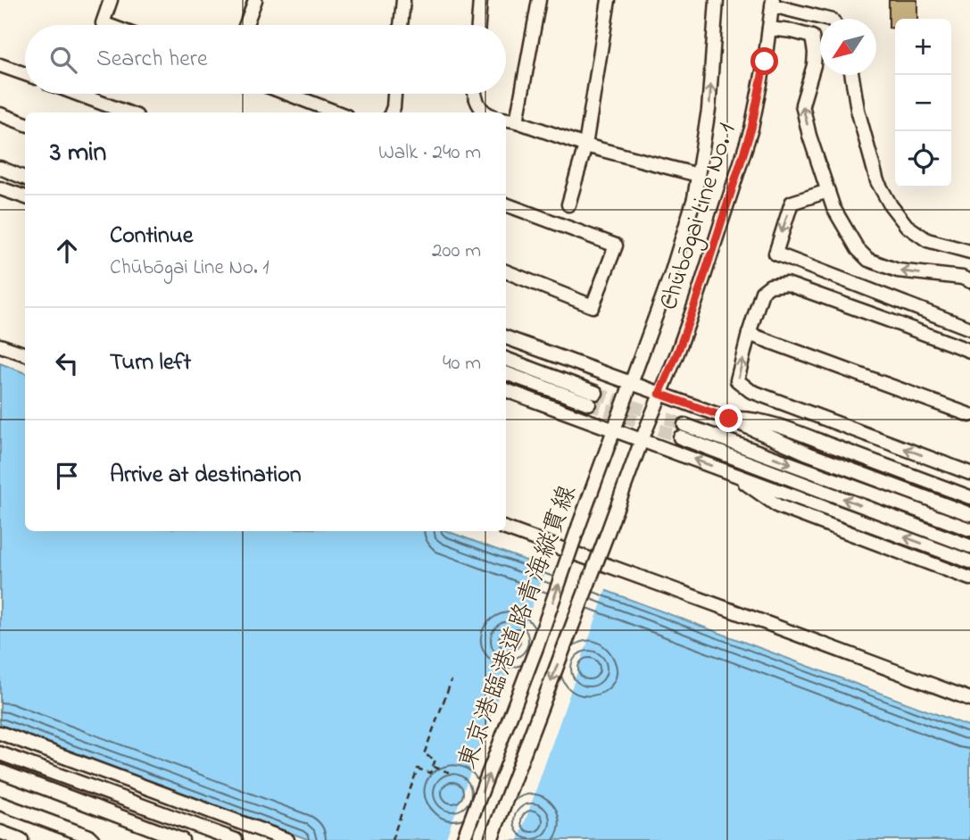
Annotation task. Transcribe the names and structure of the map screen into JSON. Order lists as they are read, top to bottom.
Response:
{
  "streets": {
    "street": ["Chūbōgai Line No. 1", "東京港臨港道路青海縦貫線"]
  },
  "crossings": [
    ["Chūbōgai Line No. 1", "東京港臨港道路青海縦貫線"]
  ],
  "north": "bottom left",
  "page": {
    "map_buttons": ["+", "−"],
    "search": "Search here",
    "heading": ["3 min", "Walk · 240 m"],
    "list": [
      ["Continue", "Chūbōgai Line No. 1", "200 m"],
      ["Turn left", "40 m"],
      "Arrive at destination"
    ]
  }
}
